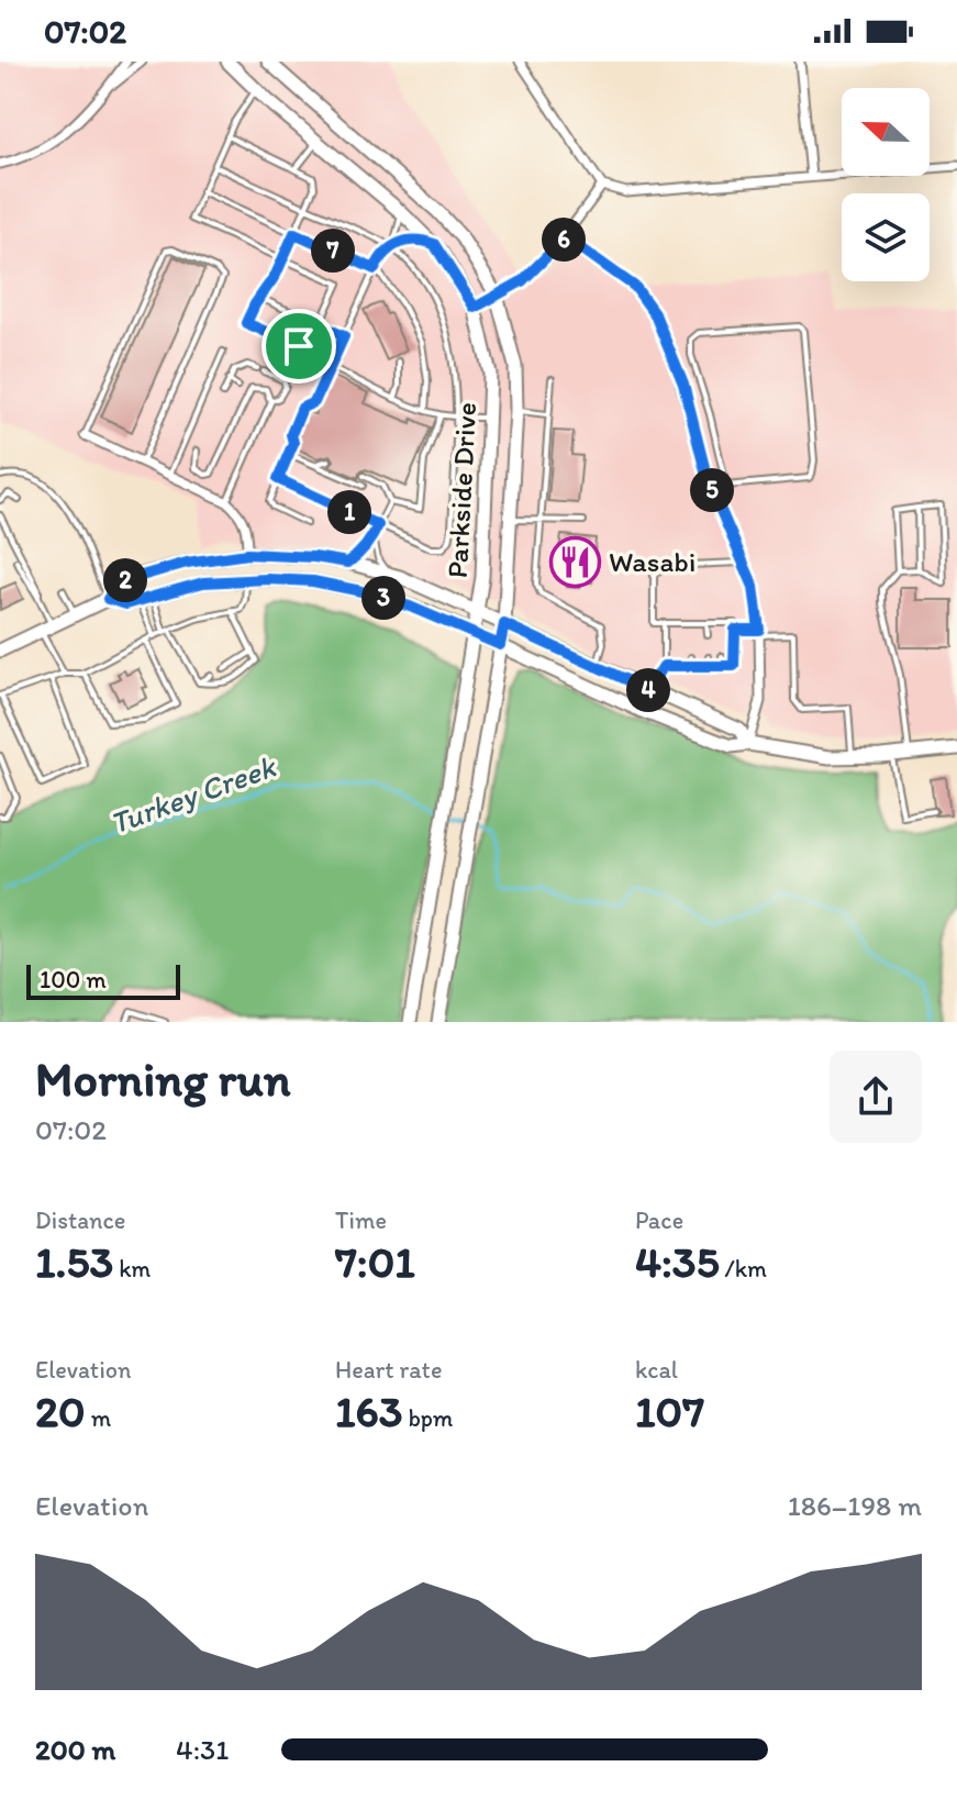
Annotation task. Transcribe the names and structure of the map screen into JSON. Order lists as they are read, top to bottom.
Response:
{
  "streets": {
    "street": ["Parkside Drive"]
  },
  "water": ["Turkey Creek"],
  "places": {
    "restaurant": ["Wasabi"]
  },
  "scale_bar": "100 m",
  "north": "left",
  "page": {
    "status": "07:02",
    "pins": [
      "6",
      "7",
      "5",
      "1",
      "2",
      "3",
      "4"
    ],
    "scale": "100 m",
    "heading": ["Morning run", "07:02"],
    "stats": [
      ["Distance", "1.53 km"],
      ["Time", "7:01"],
      ["Pace", "4:35 /km"],
      ["Elevation", "20 m"],
      ["Heart rate", "163 bpm"],
      ["kcal", "107"]
    ],
    "chart": ["Elevation", "186–198 m"],
    "list": [
      {
        "name": "200 m",
        "note": "4:31"
      }
    ]
  }
}
